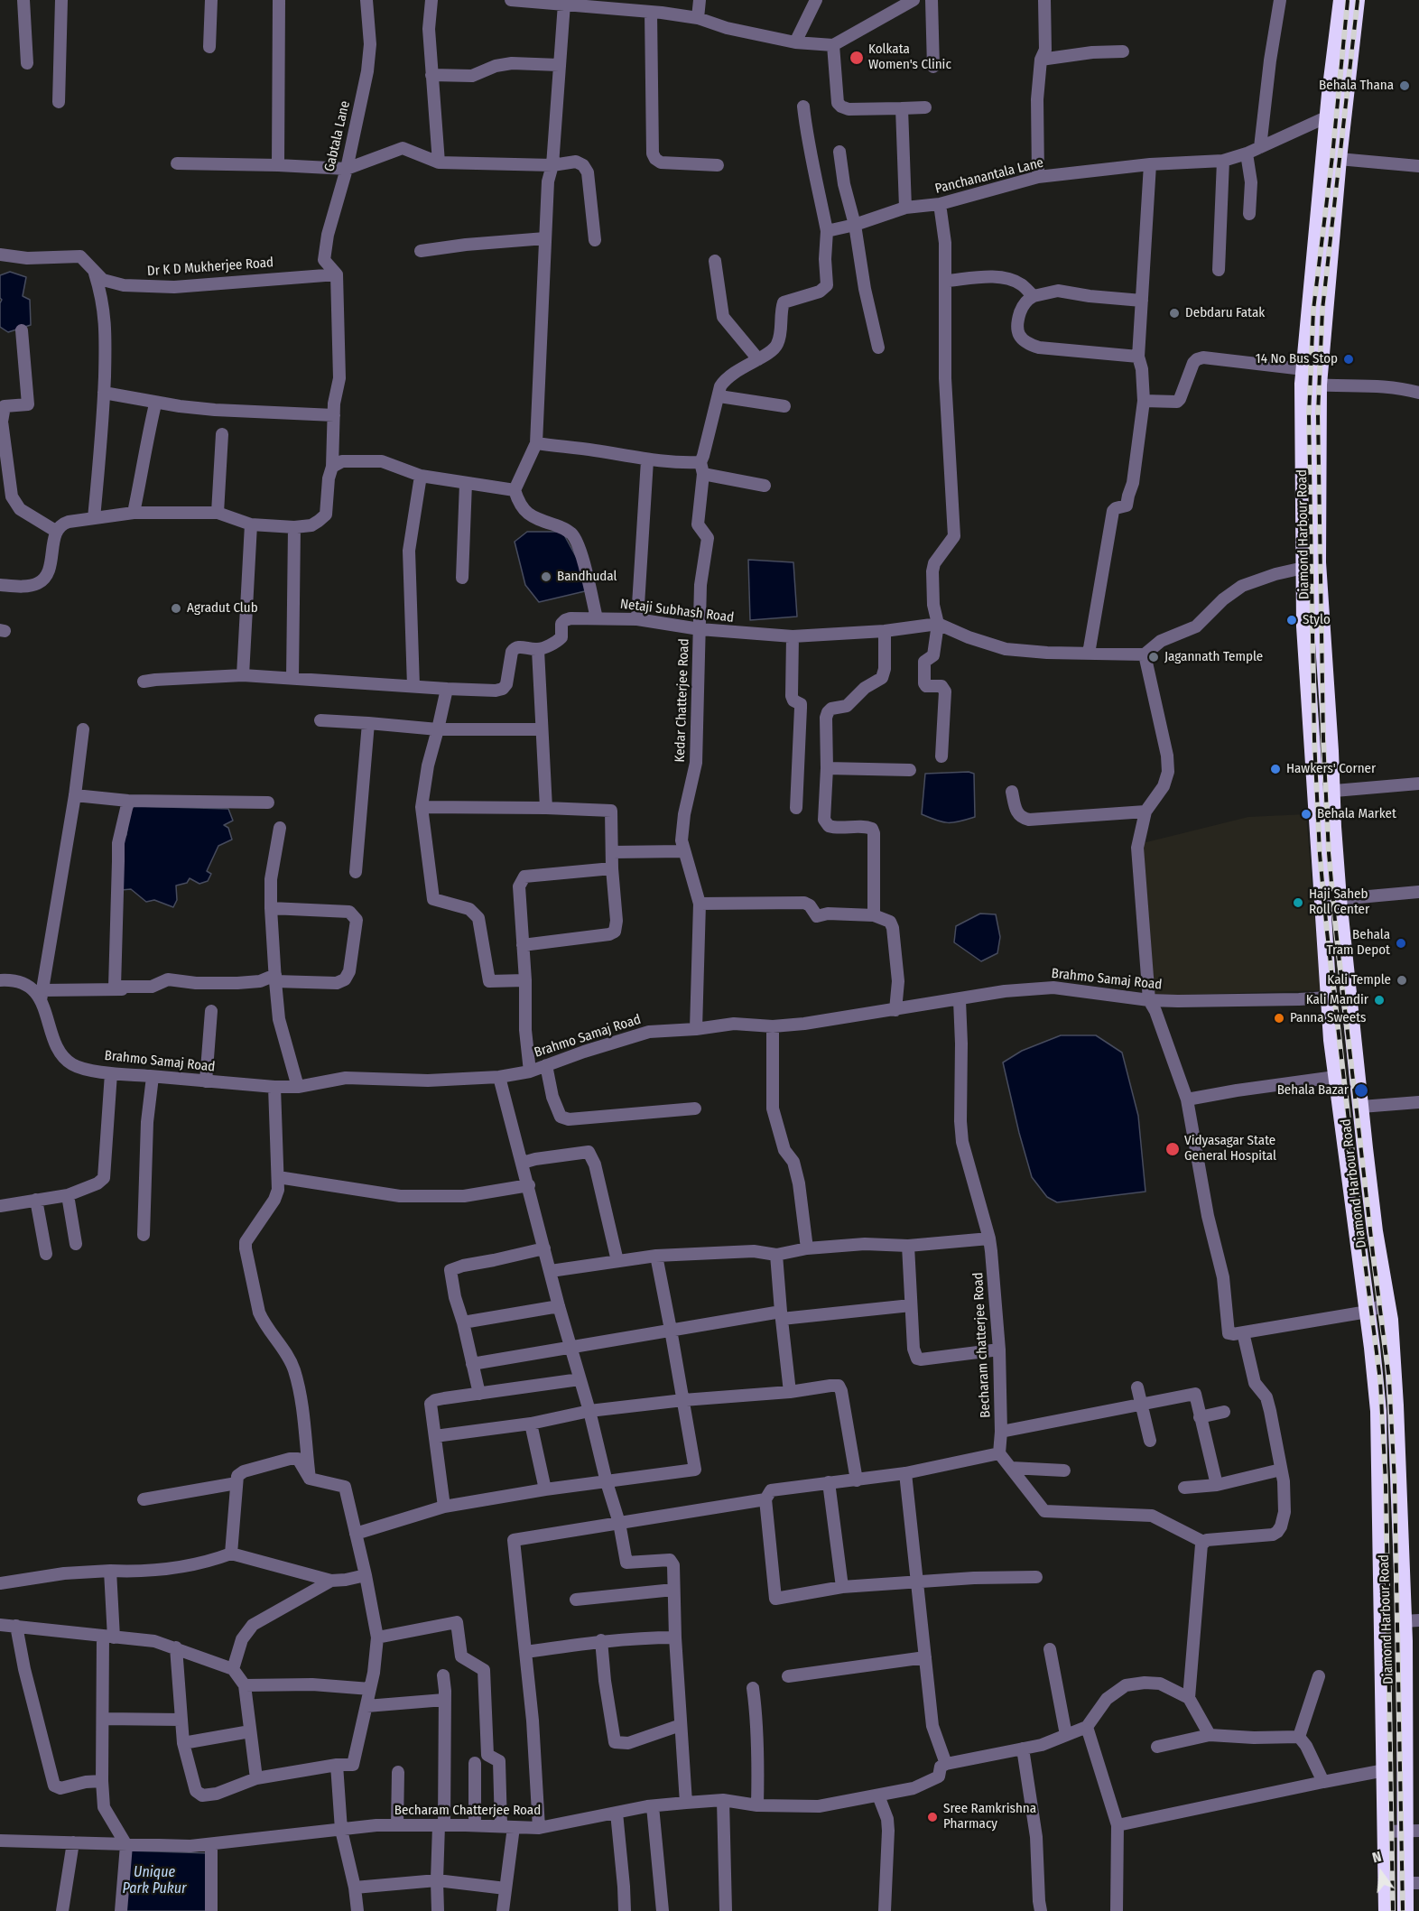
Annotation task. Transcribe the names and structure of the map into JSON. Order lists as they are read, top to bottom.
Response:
{
  "streets": {
    "highway": ["Diamond Harbour Road"],
    "street": [
      "Gabtala Lane",
      "Panchanantala Lane",
      "Dr K D Mukherjee Road",
      "Netaji Subhash Road",
      "Kedar Chatterjee Road",
      "Brahmo Samaj Road",
      "Becharam chatterjee Road",
      "Becharam Chatterjee Road"
    ]
  },
  "crossings": [
    ["Gabtala Lane", "Dr K D Mukherjee Road"],
    ["Panchanantala Lane", "Diamond Harbour Road"],
    ["Panchanantala Lane", "Kedar Chatterjee Road"],
    ["Diamond Harbour Road", "Brahmo Samaj Road"],
    ["Netaji Subhash Road", "Kedar Chatterjee Road"],
    ["Kedar Chatterjee Road", "Brahmo Samaj Road"],
    ["Brahmo Samaj Road", "Becharam chatterjee Road"]
  ],
  "water": ["Unique Park Pukur"],
  "places": [
    "Kolkata Women's Clinic",
    "Behala Thana",
    "Debdaru Fatak",
    "14 No Bus Stop",
    "Bandhudal",
    "Agradut Club",
    "Stylo",
    "Jagannath Temple",
    "Hawkers' Corner",
    "Behala Market",
    "Haji Saheb Roll Center",
    "Behala Tram Depot",
    "Kali Temple",
    "Kali Mandir",
    "Panna Sweets",
    "Behala Bazar",
    "Vidyasagar State General Hospital",
    "Sree Ramkrishna Pharmacy"
  ],
  "north": "top"
}
